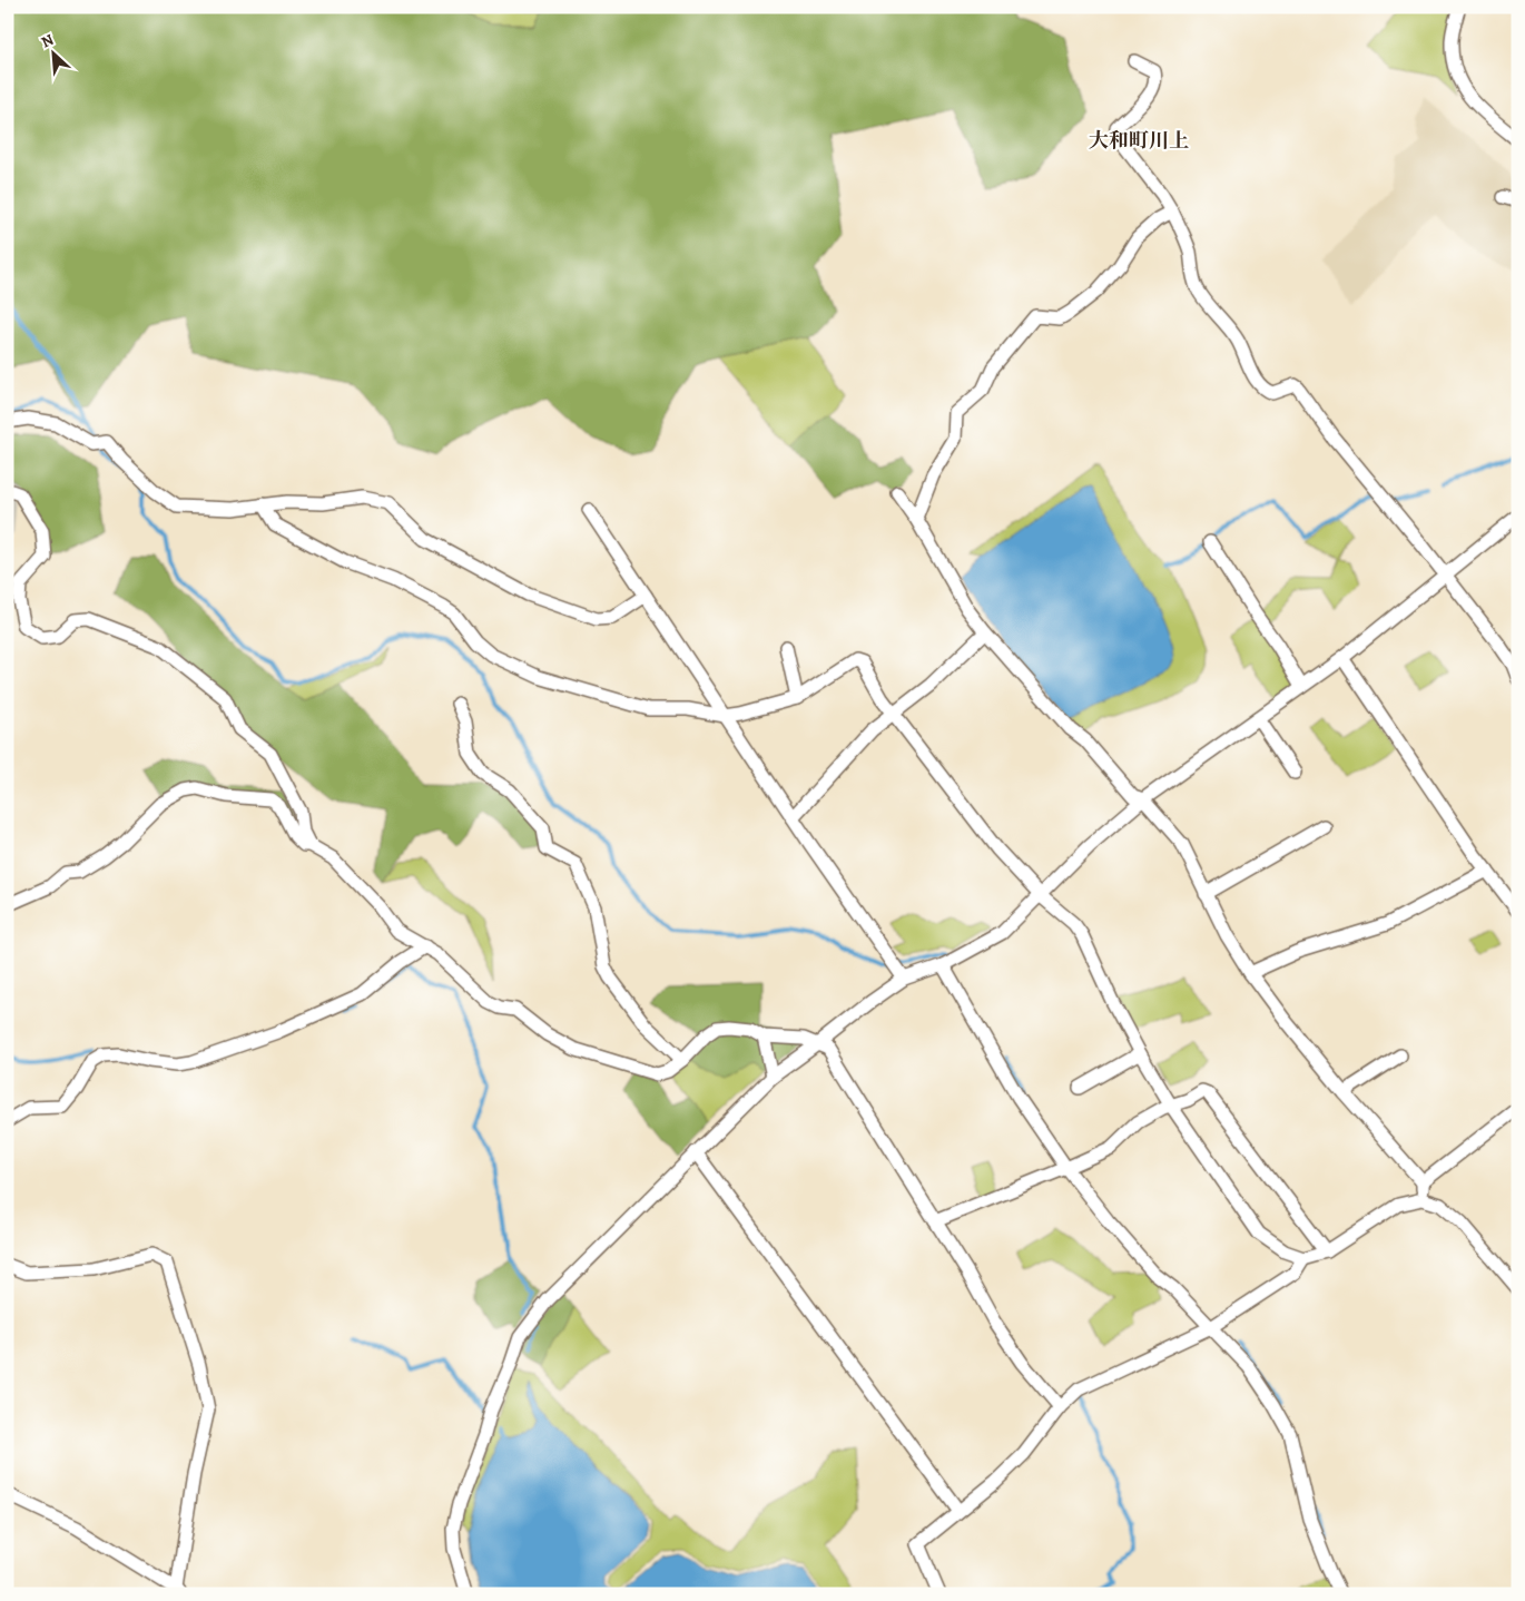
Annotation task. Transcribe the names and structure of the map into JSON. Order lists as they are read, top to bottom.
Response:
{
  "districts": ["大和町川上"],
  "north": "top left"
}
